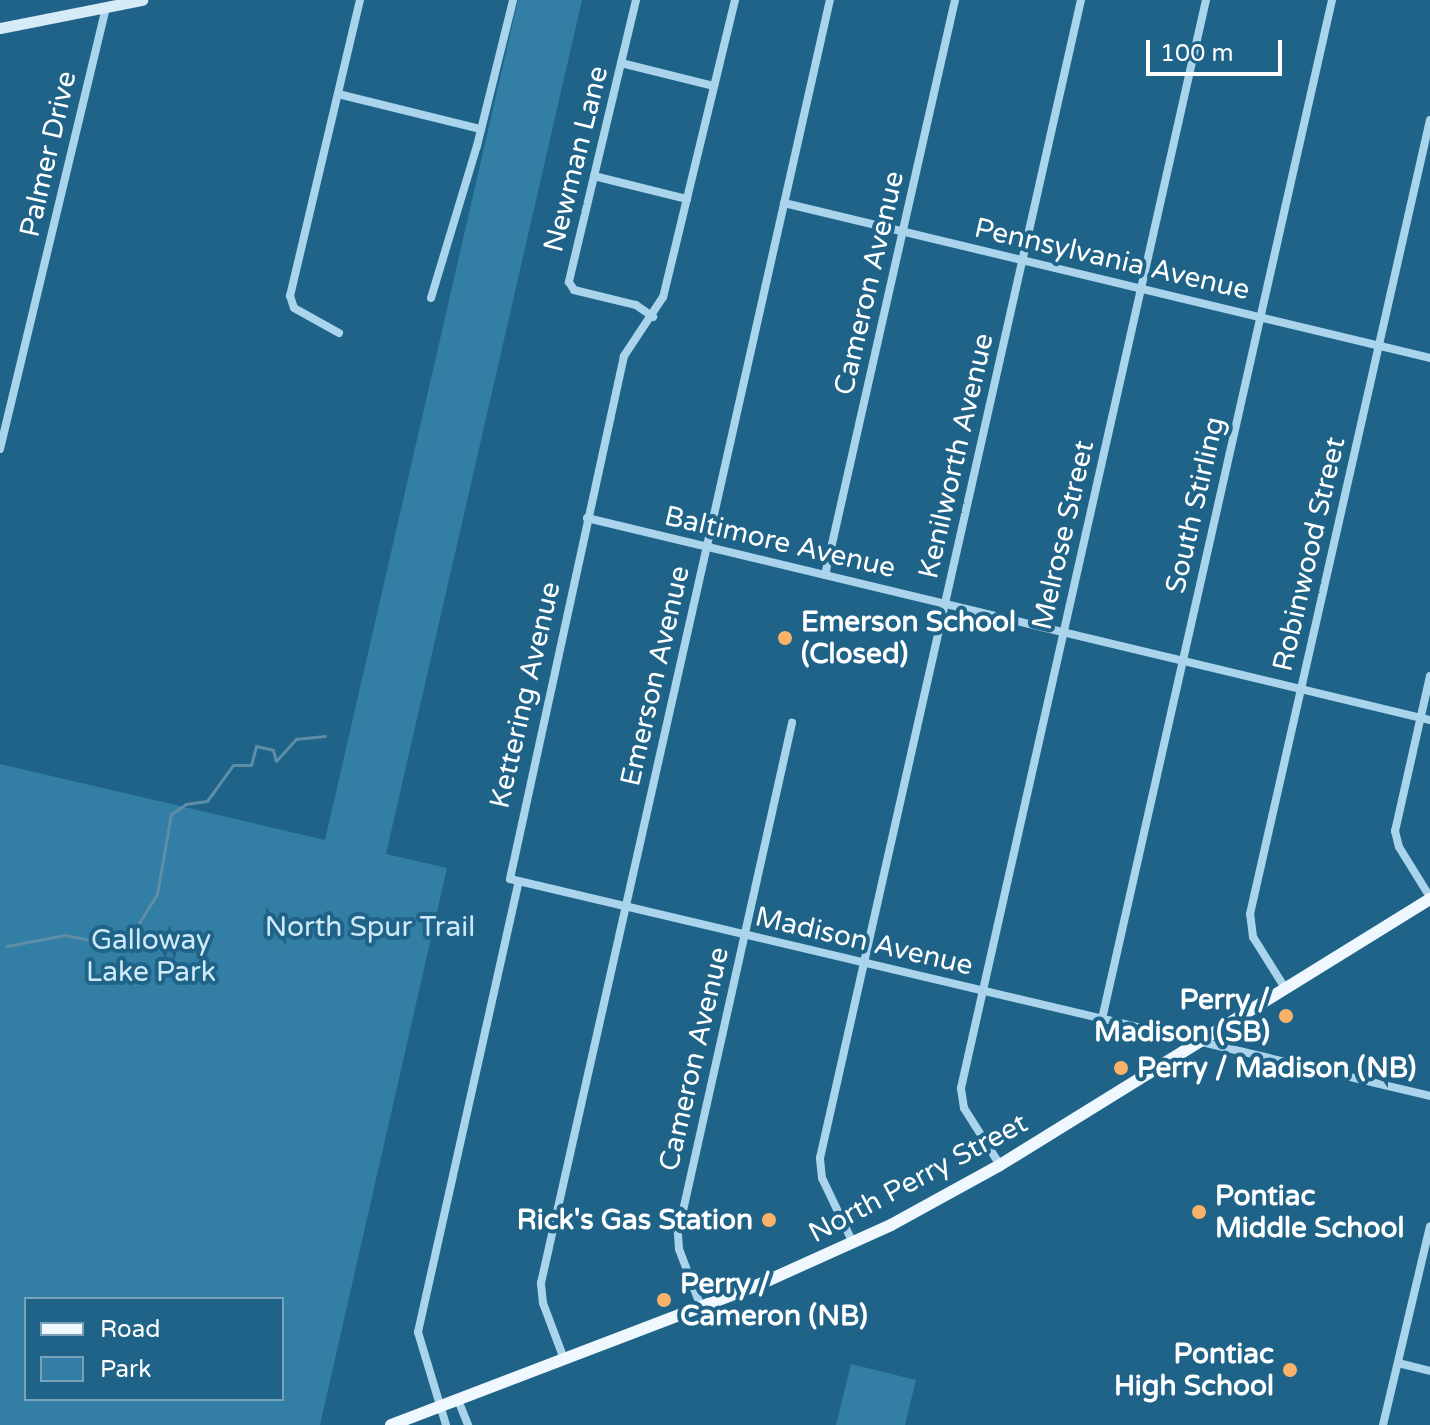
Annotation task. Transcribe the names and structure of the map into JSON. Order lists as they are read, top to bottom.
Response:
{
  "streets": {
    "main road": ["North Perry Street"],
    "street": [
      "Palmer Drive",
      "Newman Lane",
      "Pennsylvania Avenue",
      "Cameron Avenue",
      "Kenilworth Avenue",
      "South Stirling",
      "Melrose Street",
      "Baltimore Avenue",
      "Robinwood Street",
      "Emerson Avenue",
      "Kettering Avenue",
      "Madison Avenue"
    ]
  },
  "crossings": [
    ["Newman Lane", "Kettering Avenue"],
    ["Pennsylvania Avenue", "Cameron Avenue"],
    ["Pennsylvania Avenue", "Kenilworth Avenue"],
    ["Pennsylvania Avenue", "South Stirling"],
    ["Pennsylvania Avenue", "Melrose Street"],
    ["Pennsylvania Avenue", "Robinwood Street"],
    ["Pennsylvania Avenue", "Emerson Avenue"],
    ["Cameron Avenue", "Baltimore Avenue"],
    ["Cameron Avenue", "Madison Avenue"],
    ["Cameron Avenue", "North Perry Street"],
    ["Kenilworth Avenue", "Baltimore Avenue"],
    ["Kenilworth Avenue", "Madison Avenue"],
    ["Kenilworth Avenue", "North Perry Street"],
    ["South Stirling", "Baltimore Avenue"],
    ["South Stirling", "Madison Avenue"],
    ["Melrose Street", "Baltimore Avenue"],
    ["Melrose Street", "Madison Avenue"],
    ["Melrose Street", "North Perry Street"],
    ["Baltimore Avenue", "Robinwood Street"],
    ["Baltimore Avenue", "Emerson Avenue"],
    ["Baltimore Avenue", "Kettering Avenue"],
    ["Robinwood Street", "North Perry Street"],
    ["Emerson Avenue", "Madison Avenue"],
    ["Emerson Avenue", "North Perry Street"],
    ["Kettering Avenue", "Madison Avenue"],
    ["Kettering Avenue", "North Perry Street"],
    ["Madison Avenue", "North Perry Street"]
  ],
  "parks": ["North Spur Trail", "Galloway Lake Park"],
  "places": [
    "Emerson School (Closed)",
    "Perry / Madison (SB)",
    "Perry / Madison (NB)",
    "Pontiac Middle School",
    "Rick's Gas Station",
    "Perry / Cameron (NB)",
    "Pontiac High School"
  ],
  "legend": ["Road", "Park"],
  "scale_bar": "100 m"
}
